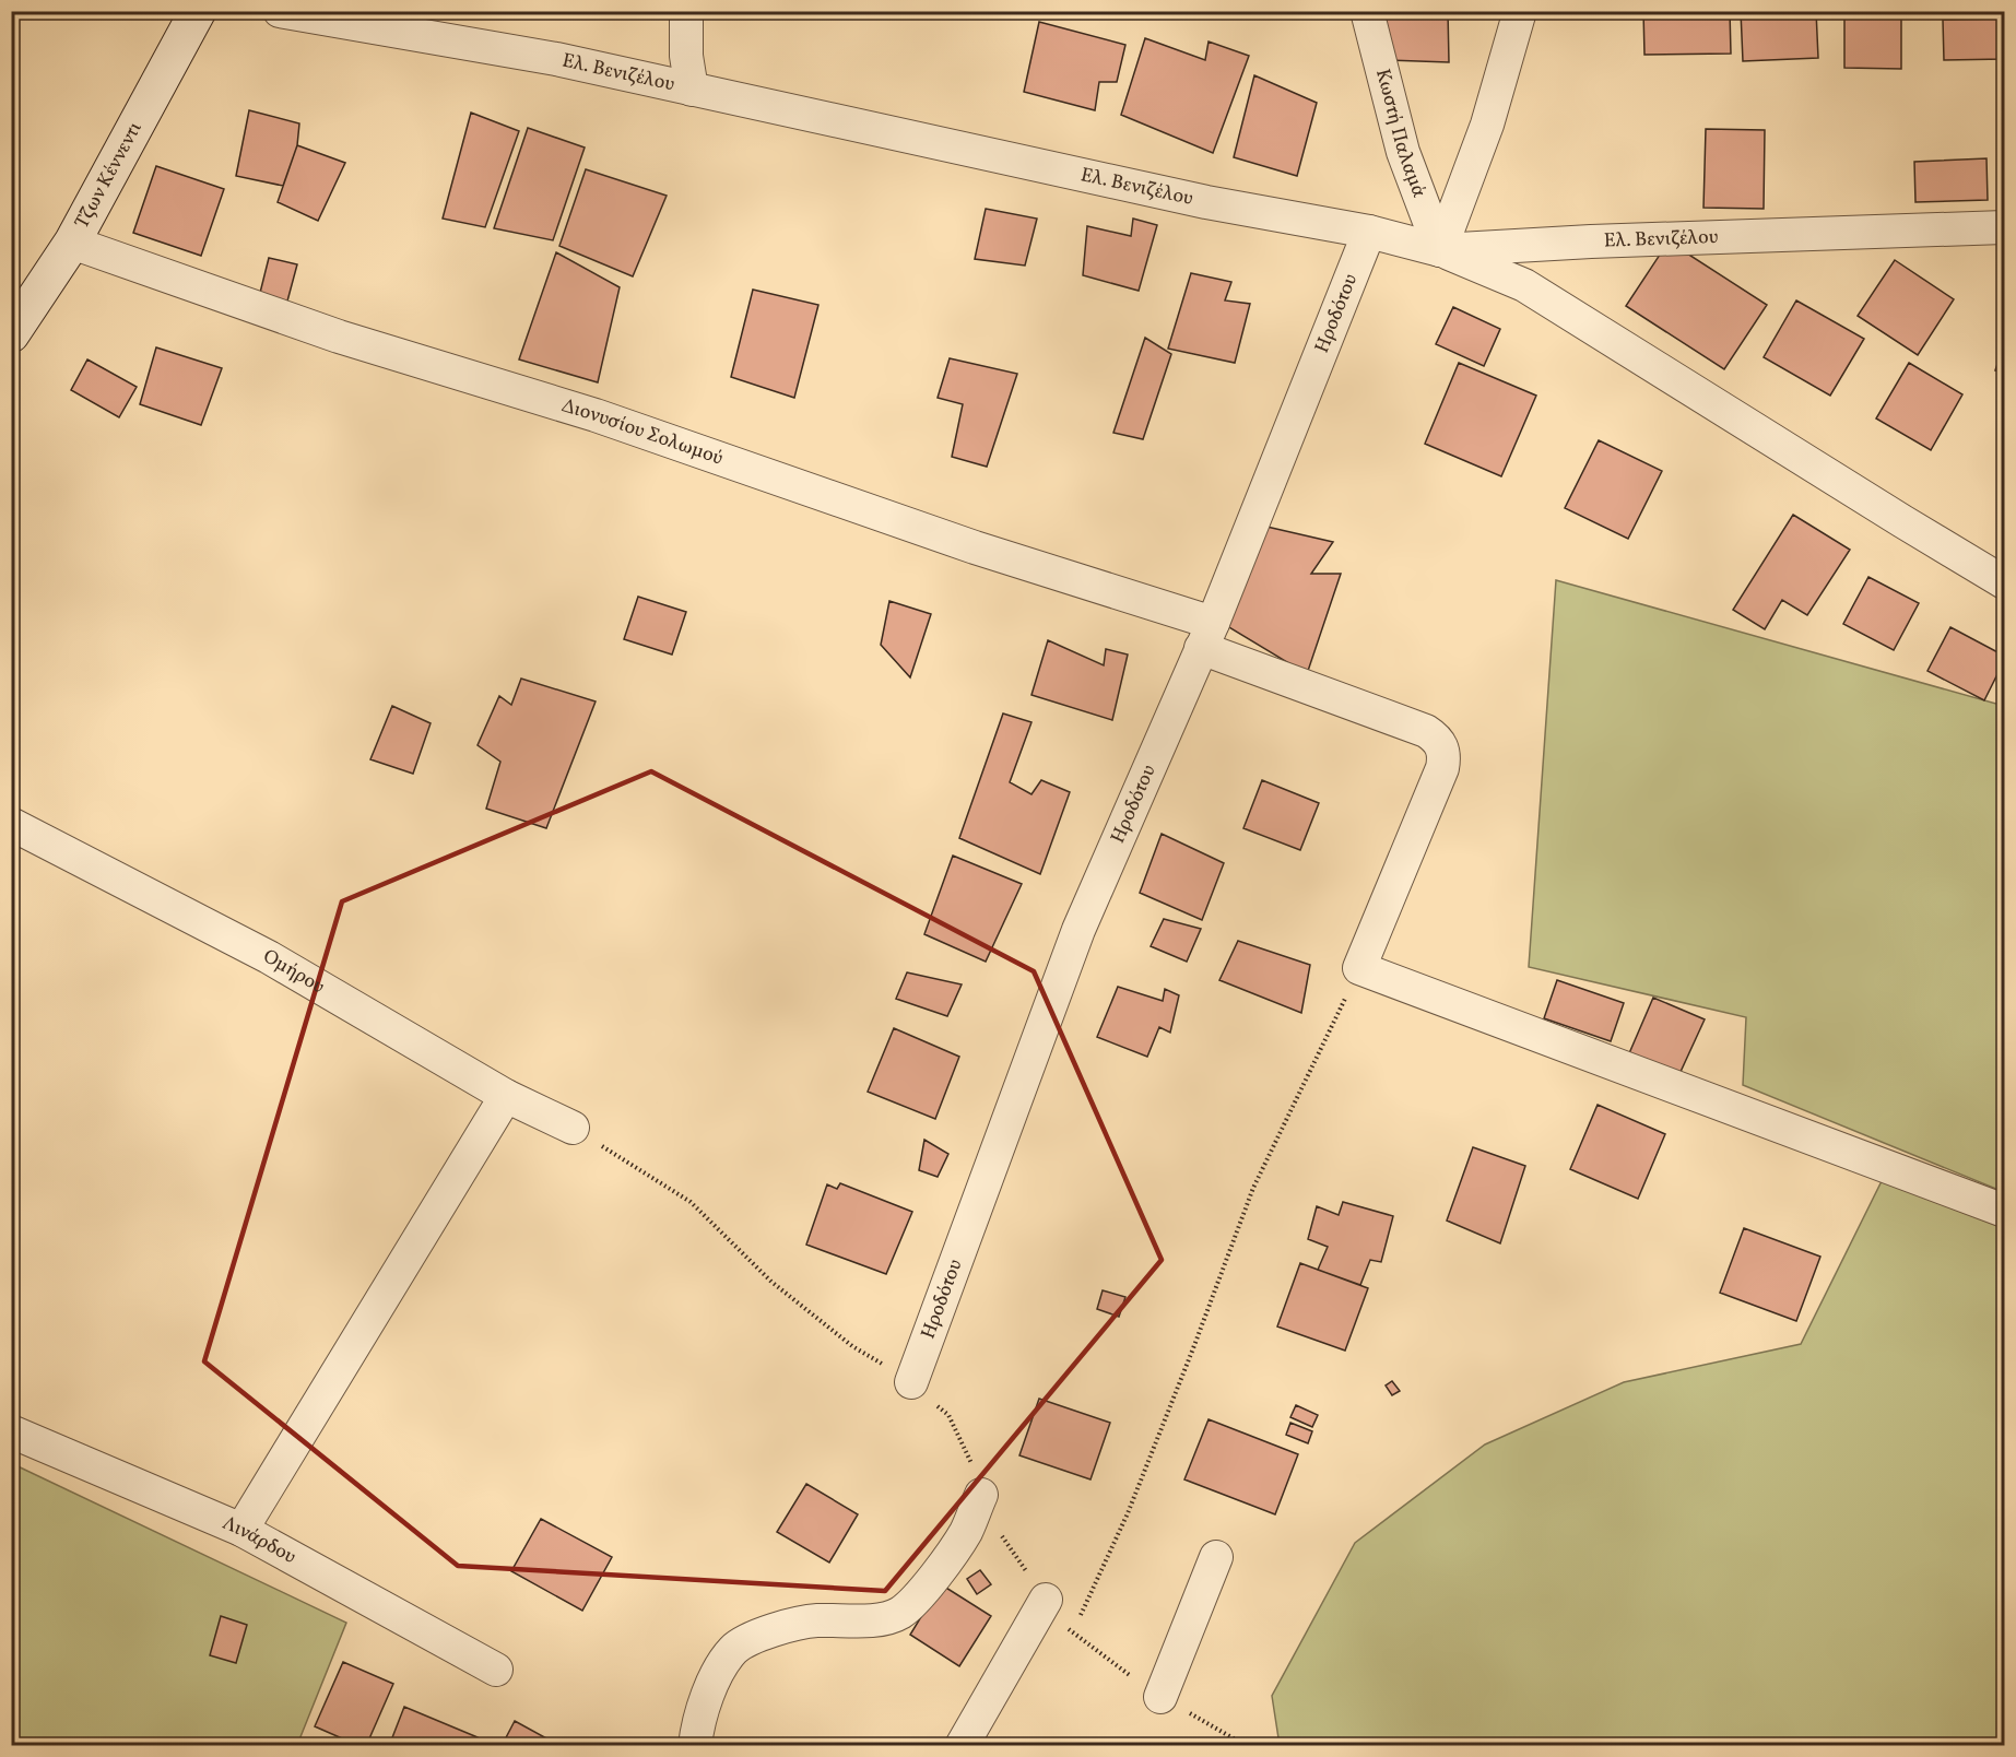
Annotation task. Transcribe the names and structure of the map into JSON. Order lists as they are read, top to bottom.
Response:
{
  "streets": {
    "street": [
      "Ελ. Βενιζέλου",
      "Κωστή Παλαμά",
      "Τζων Κέννεντι",
      "Ηροδότου",
      "Διονυσίου Σολωμού",
      "Ομήρου",
      "Λινάρδου"
    ]
  },
  "crossings": [
    ["Ελ. Βενιζέλου", "Κωστή Παλαμά"],
    ["Ελ. Βενιζέλου", "Ηροδότου"],
    ["Τζων Κέννεντι", "Διονυσίου Σολωμού"],
    ["Ηροδότου", "Διονυσίου Σολωμού"]
  ]
}
